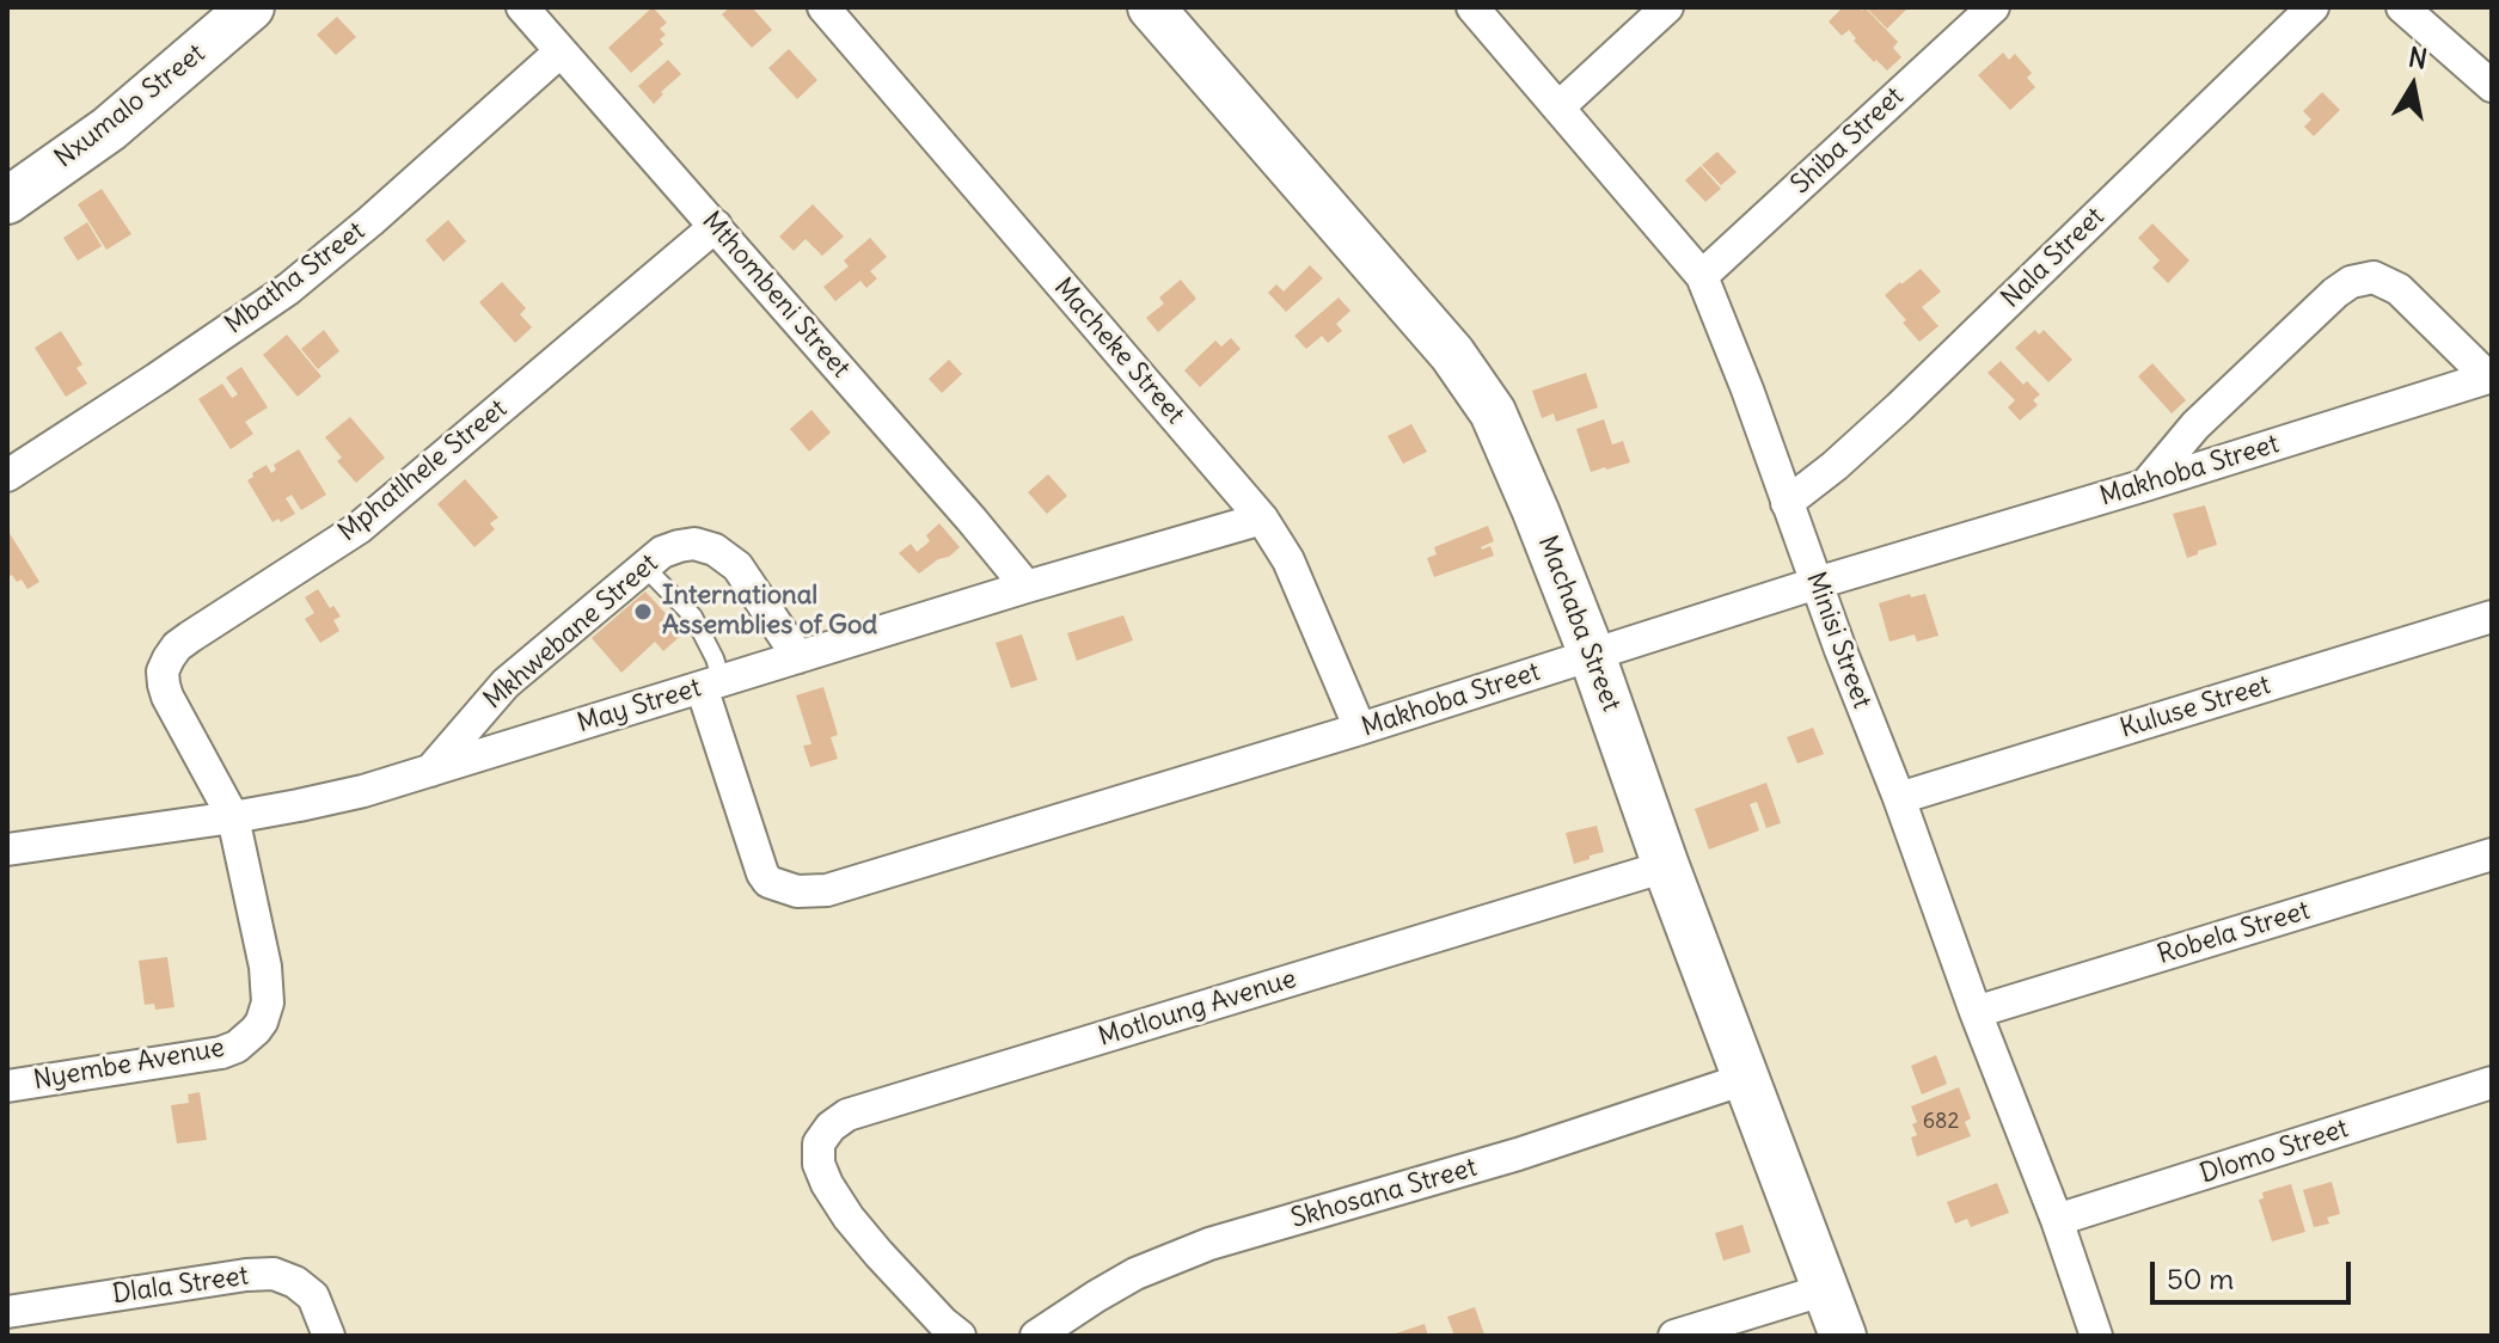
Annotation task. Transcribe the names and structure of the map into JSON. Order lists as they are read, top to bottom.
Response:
{
  "streets": {
    "street": [
      "Nxumalo Street",
      "Shiba Street",
      "Nala Street",
      "Mbatha Street",
      "Mthombeni Street",
      "Macheke Street",
      "Mphatlhele Street",
      "Makhoba Street",
      "Machaba Street",
      "Mkhwebane Street",
      "Minisi Street",
      "May Street",
      "Kuluse Street",
      "Robela Street",
      "Motloung Avenue",
      "Nyembe Avenue",
      "Dlomo Street",
      "Skhosana Street",
      "Dlala Street"
    ]
  },
  "crossings": [
    ["Shiba Street", "Minisi Street"],
    ["Nala Street", "Minisi Street"],
    ["Mbatha Street", "Mthombeni Street"],
    ["Mthombeni Street", "Mphatlhele Street"],
    ["Mthombeni Street", "May Street"],
    ["Macheke Street", "Makhoba Street"],
    ["Macheke Street", "May Street"],
    ["Mphatlhele Street", "May Street"],
    ["Mphatlhele Street", "Nyembe Avenue"],
    ["Makhoba Street", "Machaba Street"],
    ["Makhoba Street", "Minisi Street"],
    ["Makhoba Street", "May Street"],
    ["Machaba Street", "Motloung Avenue"],
    ["Machaba Street", "Skhosana Street"],
    ["Mkhwebane Street", "May Street"],
    ["Minisi Street", "Kuluse Street"],
    ["Minisi Street", "Robela Street"],
    ["Minisi Street", "Dlomo Street"],
    ["May Street", "Nyembe Avenue"]
  ],
  "places": ["International Assemblies of God"],
  "house_numbers": ["682"],
  "scale_bar": "50 m",
  "north": "top"
}
